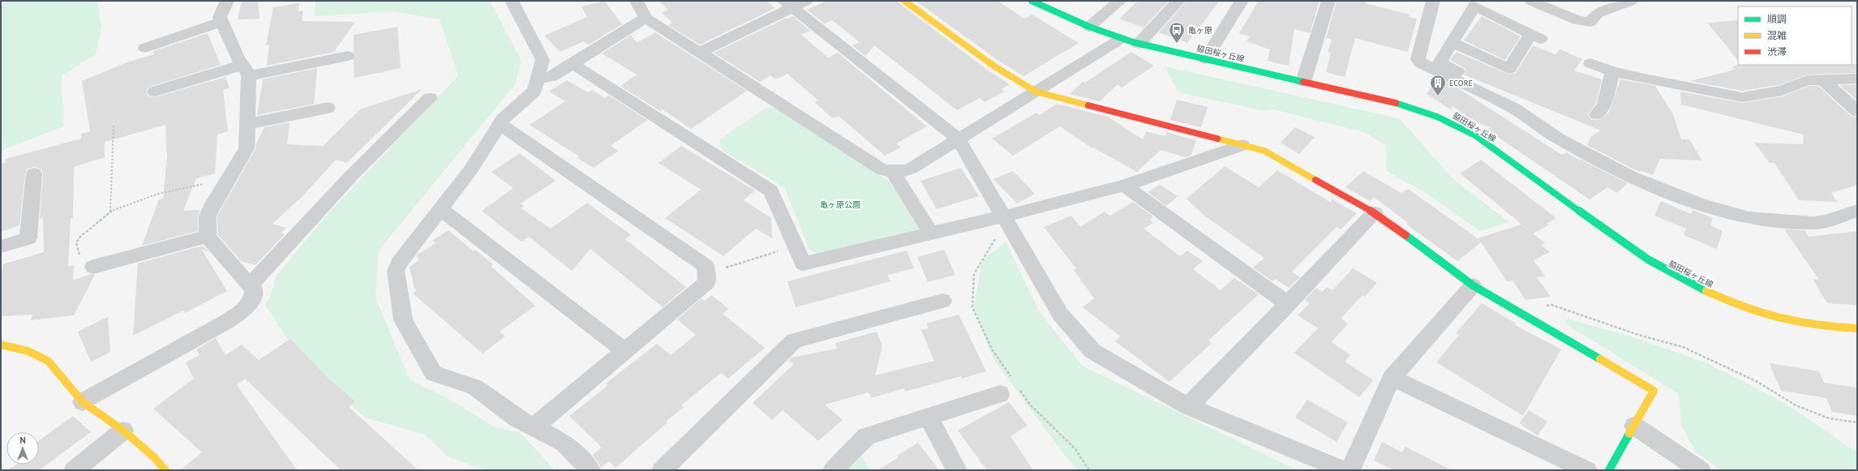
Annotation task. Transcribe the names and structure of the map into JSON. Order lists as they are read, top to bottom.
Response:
{
  "streets": {
    "street": ["脇田桜ヶ丘線"]
  },
  "parks": ["亀ヶ原公園"],
  "places": {
    "bus stop": ["亀ヶ原"],
    "building": ["ECORE"]
  },
  "legend": ["順調", "混雑", "渋滞"],
  "north": "top"
}
